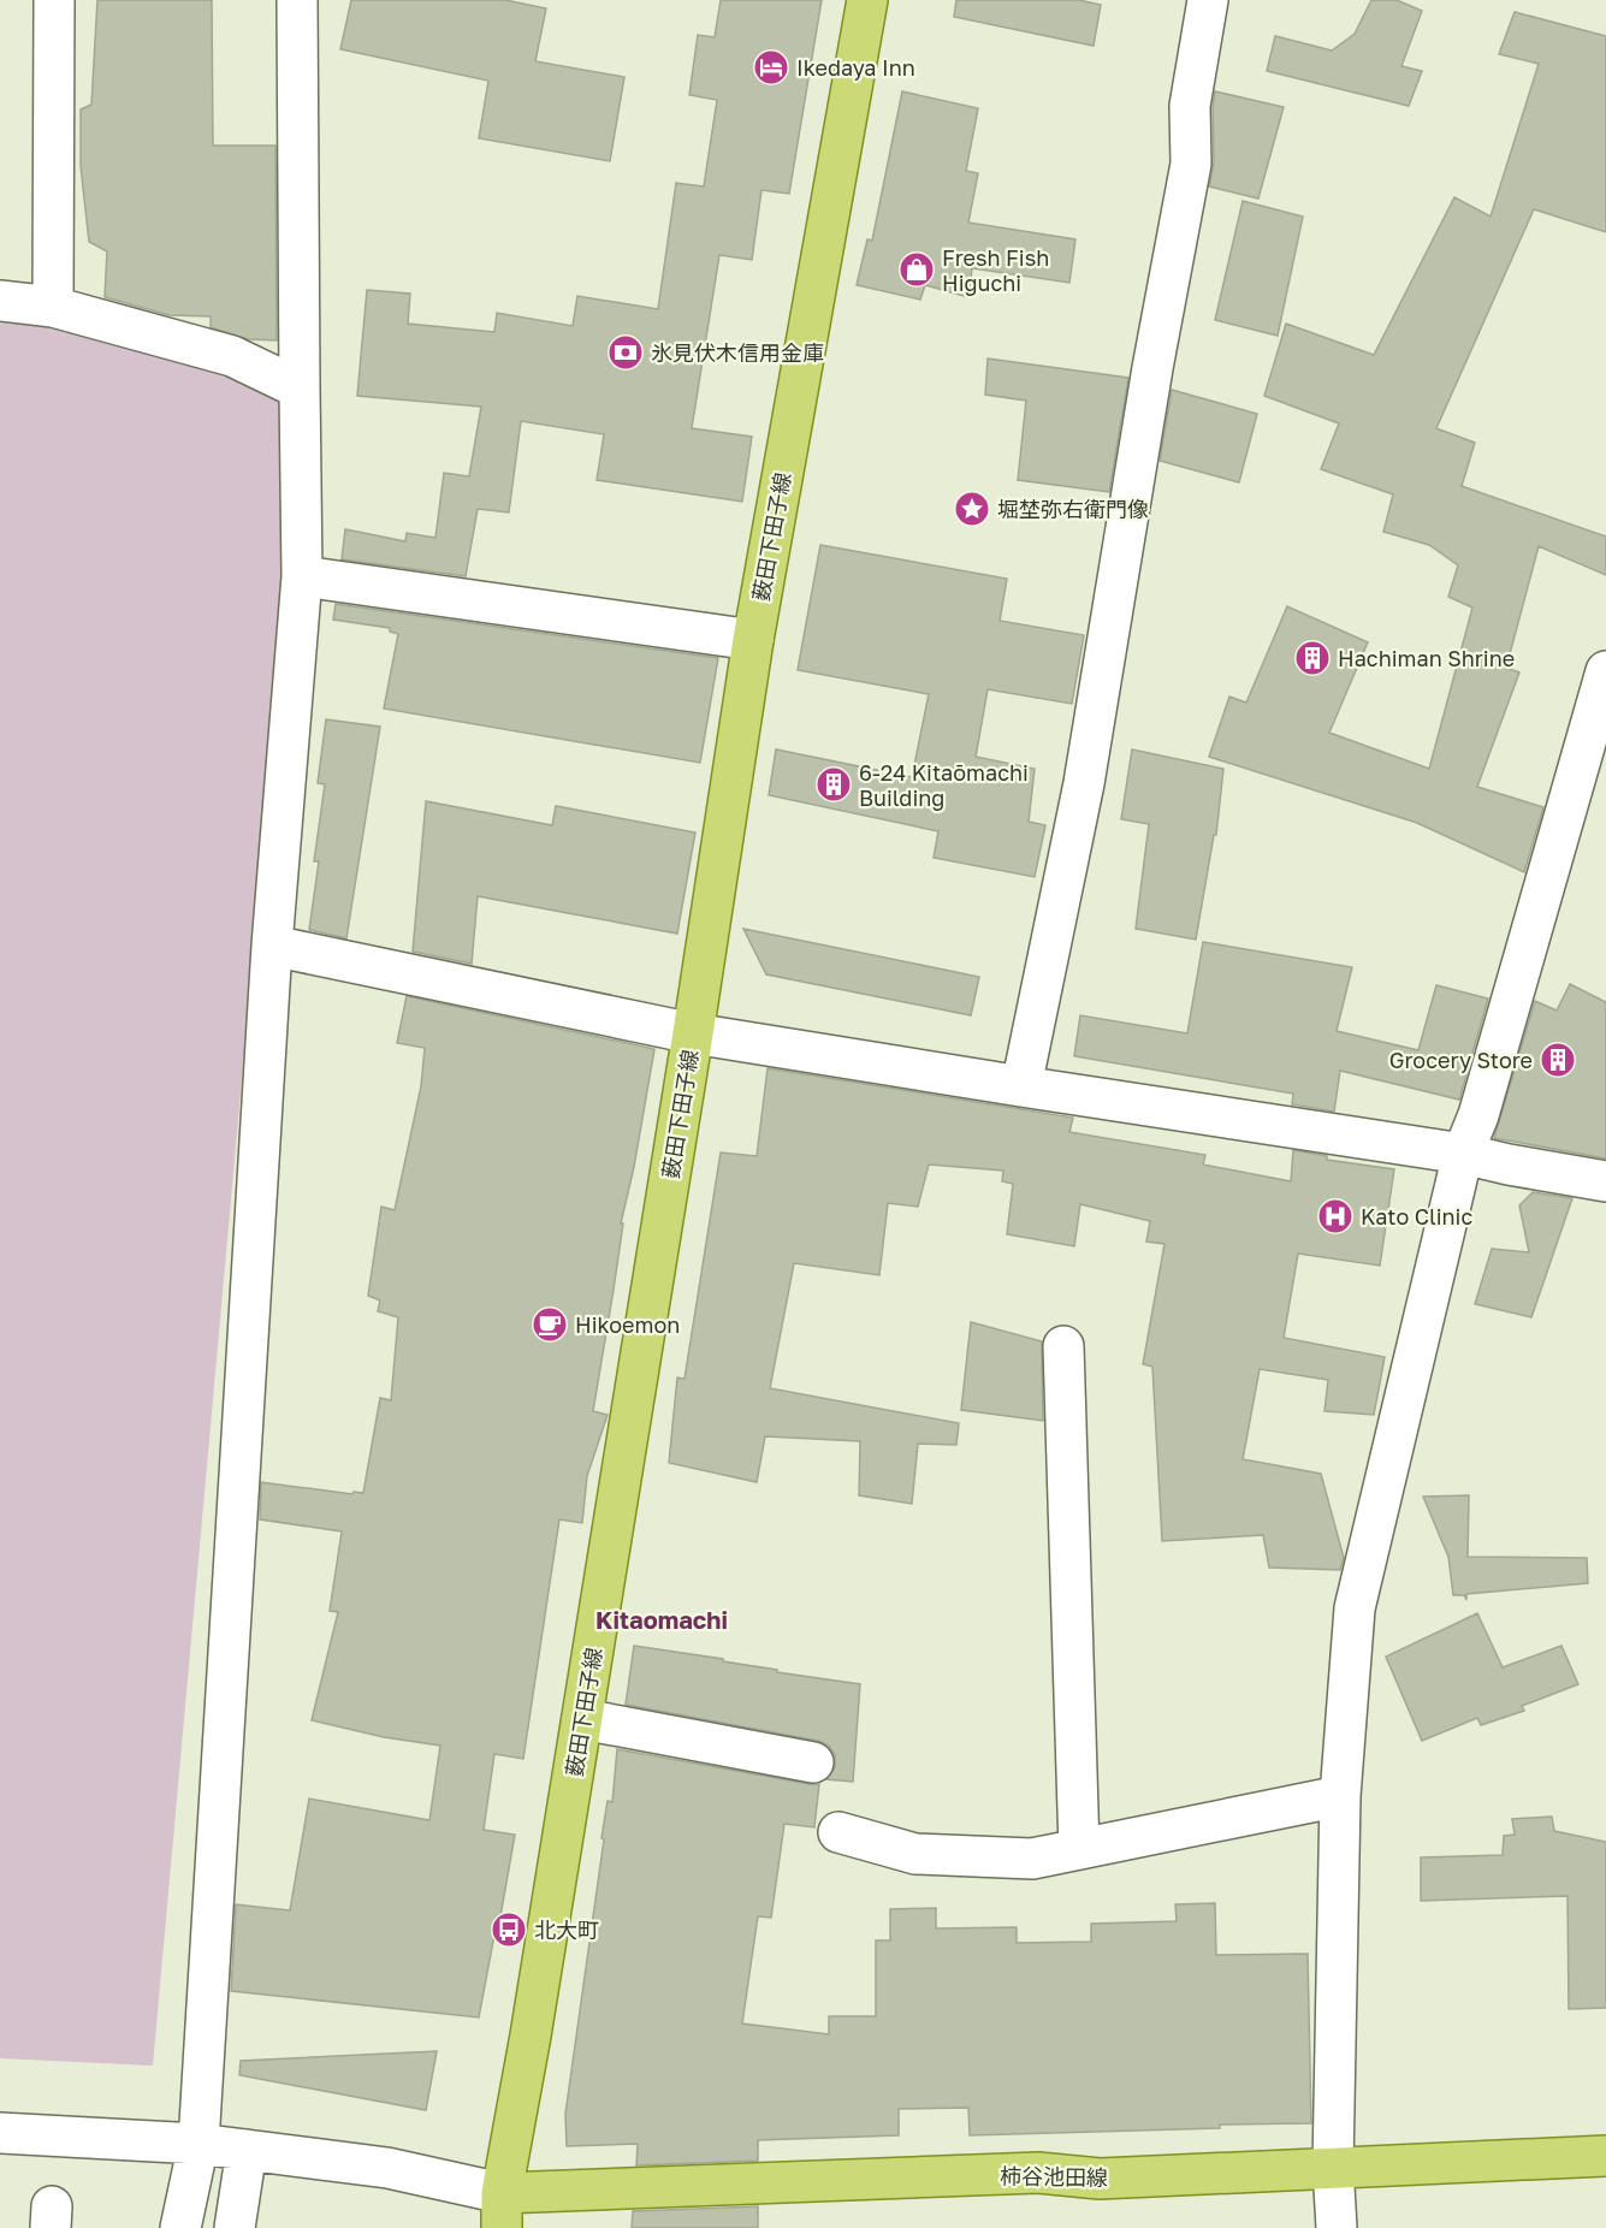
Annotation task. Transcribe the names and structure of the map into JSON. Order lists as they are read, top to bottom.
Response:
{
  "streets": {
    "main road": ["薮田下田子線", "柿谷池田線"]
  },
  "crossings": [
    ["薮田下田子線", "柿谷池田線"]
  ],
  "districts": ["Kitaomachi"],
  "places": {
    "hotel": ["Ikedaya Inn"],
    "shop": ["Fresh Fish Higuchi"],
    "bank": ["氷見伏木信用金庫"],
    "place": ["堀埜弥右衛門像"],
    "building": ["Hachiman Shrine", "6-24 Kitaōmachi Building", "Grocery Store"],
    "hospital": ["Kato Clinic"],
    "cafe": ["Hikoemon"],
    "bus stop": ["北大町"]
  }
}
